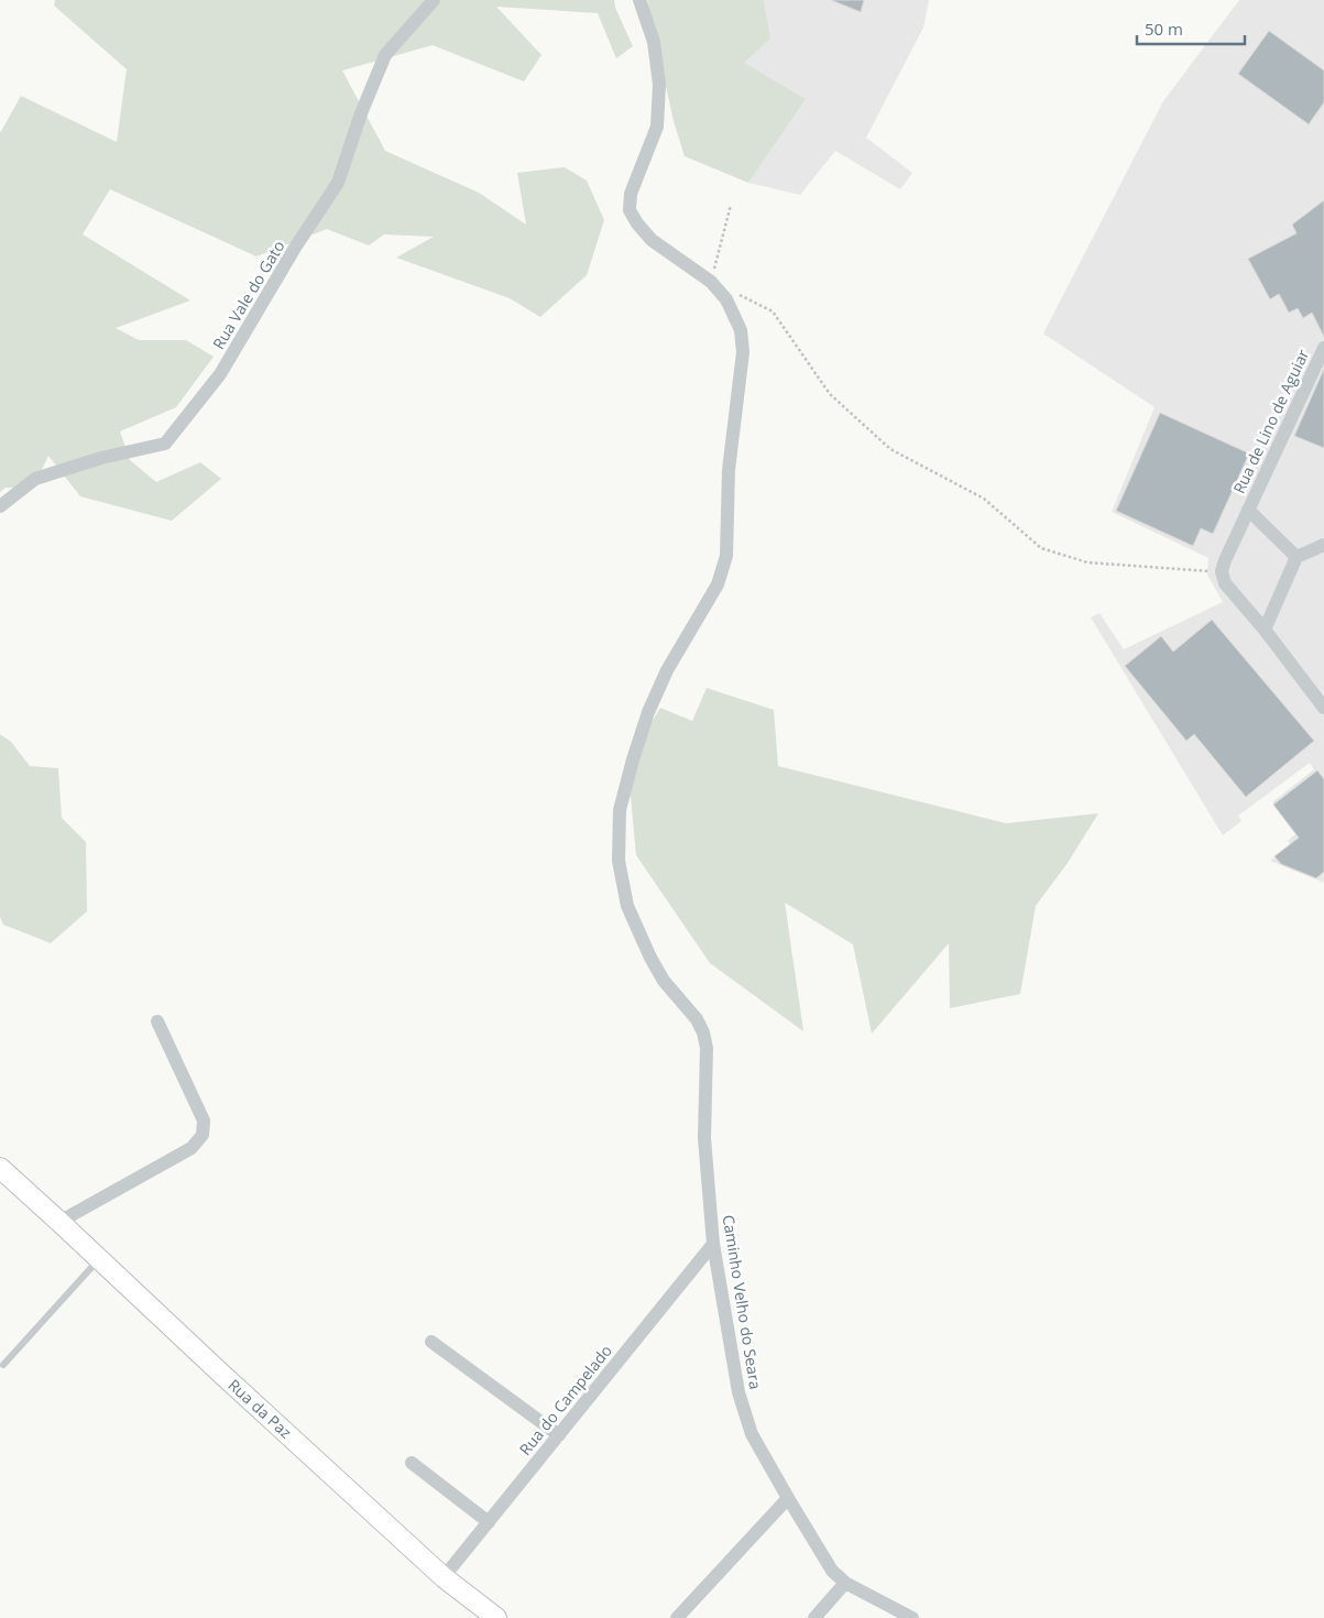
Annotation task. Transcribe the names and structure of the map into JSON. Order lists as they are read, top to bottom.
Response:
{
  "streets": {
    "main road": ["Rua da Paz"],
    "street": [
      "Rua Vale do Gato",
      "Rua de Lino de Aguiar",
      "Caminho Velho do Seara",
      "Rua do Campelado"
    ]
  },
  "crossings": [
    ["Caminho Velho do Seara", "Rua do Campelado"],
    ["Rua do Campelado", "Rua da Paz"]
  ],
  "scale_bar": "50 m"
}
